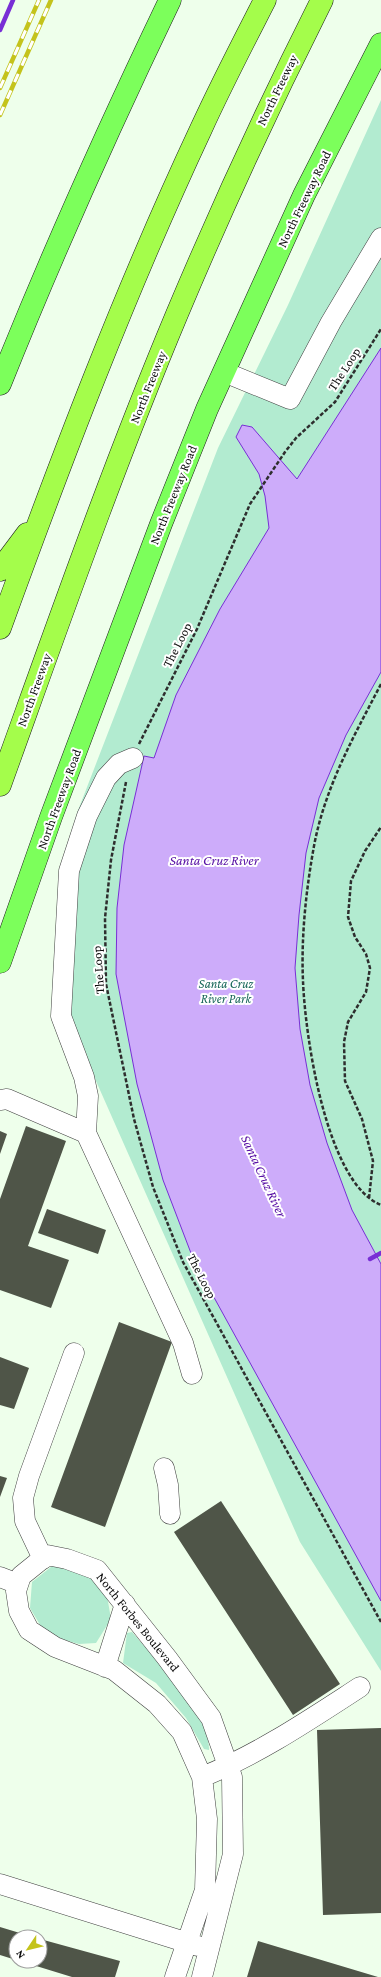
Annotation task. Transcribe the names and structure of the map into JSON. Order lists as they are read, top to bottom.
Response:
{
  "streets": {
    "highway": ["North Freeway"],
    "main road": ["North Freeway Road"],
    "street": ["North Forbes Boulevard"],
    "path": ["The Loop"]
  },
  "water": ["Santa Cruz River"],
  "parks": ["Santa Cruz River Park"],
  "north": "bottom left"
}
